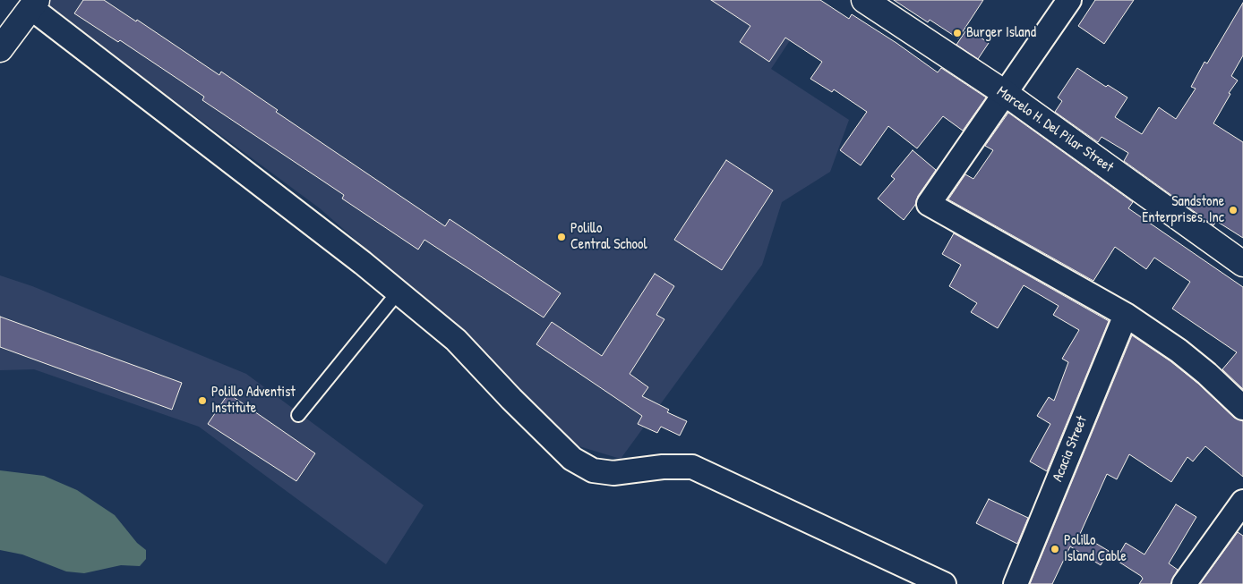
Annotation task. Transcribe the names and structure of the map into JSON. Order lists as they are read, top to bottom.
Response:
{
  "streets": {
    "main road": ["Marcelo H. Del Pilar Street"],
    "street": ["Acacia Street"]
  },
  "places": [
    "Burger Island",
    "Sandstone Enterprises, Inc",
    "Polillo Central School",
    "Polillo Adventist Institute",
    "Polillo Island Cable"
  ]
}
